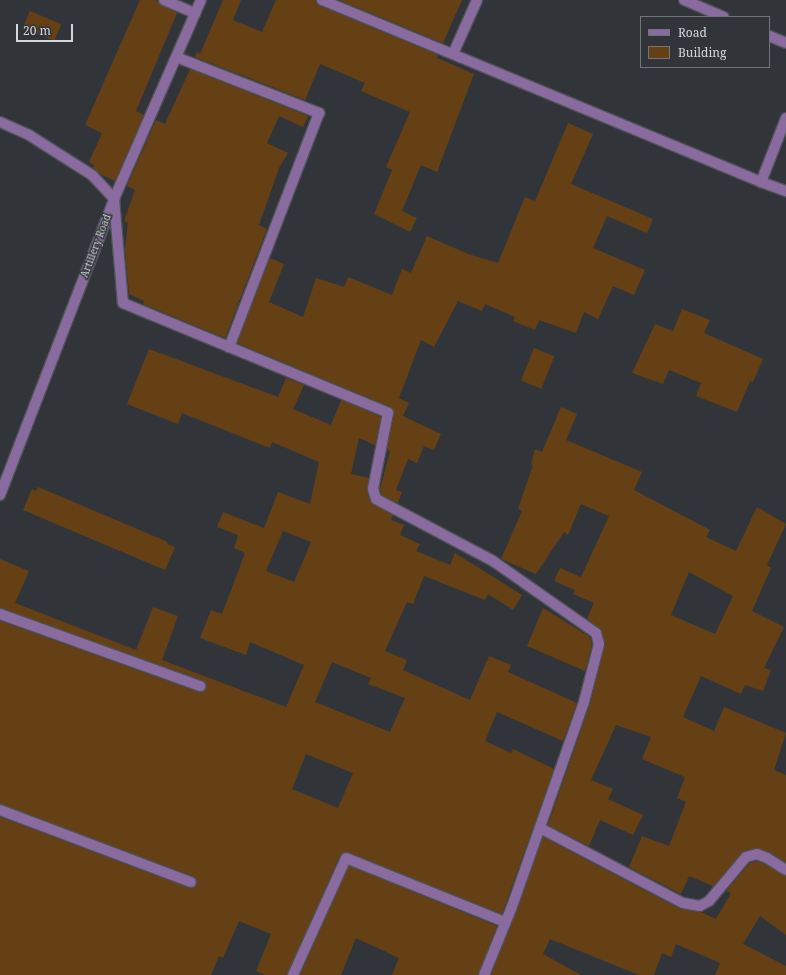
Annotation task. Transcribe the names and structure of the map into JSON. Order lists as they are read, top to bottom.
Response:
{
  "streets": {
    "street": ["Artillery Road"]
  },
  "legend": ["Road", "Building"],
  "scale_bar": "20 m"
}
